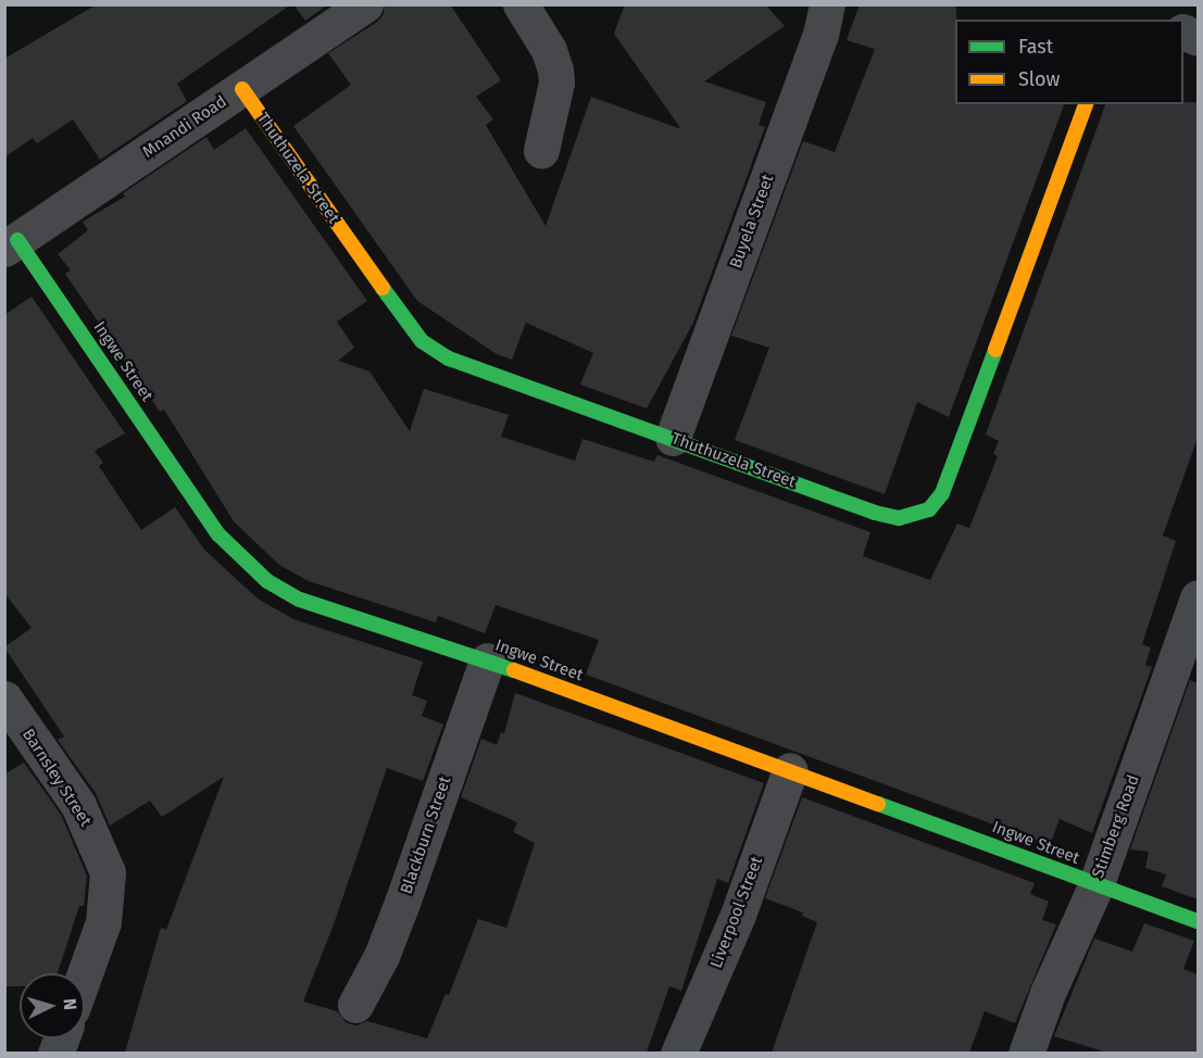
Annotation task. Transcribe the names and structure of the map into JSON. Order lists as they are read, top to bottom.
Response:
{
  "streets": {
    "street": [
      "Mnandi Road",
      "Thuthuzela Street",
      "Buyela Street",
      "Ingwe Street",
      "Barnsley Street",
      "Stimberg Road",
      "Blackburn Street",
      "Liverpool Street"
    ]
  },
  "crossings": [
    ["Mnandi Road", "Thuthuzela Street"],
    ["Mnandi Road", "Ingwe Street"],
    ["Thuthuzela Street", "Buyela Street"],
    ["Ingwe Street", "Stimberg Road"],
    ["Ingwe Street", "Blackburn Street"],
    ["Ingwe Street", "Liverpool Street"]
  ],
  "legend": ["Fast", "Slow"],
  "north": "right"
}
